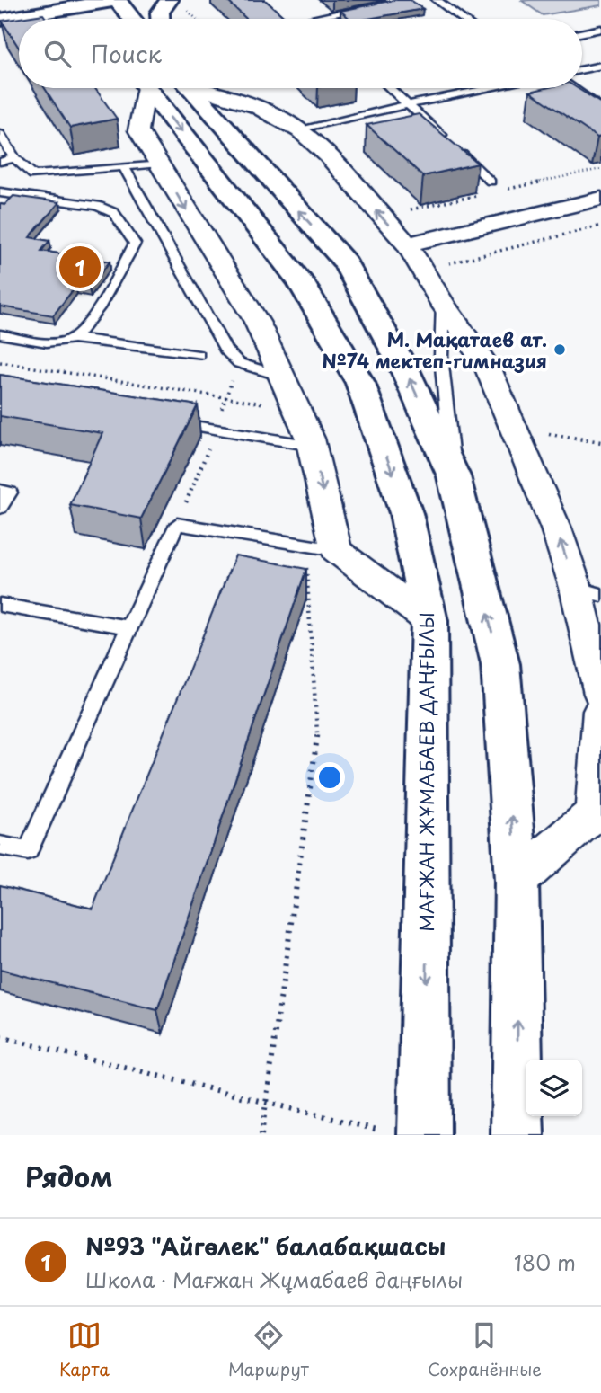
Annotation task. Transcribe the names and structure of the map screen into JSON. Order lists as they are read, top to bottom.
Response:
{
  "streets": {
    "main road": ["МАҒЖАН ЖҰМАБАЕВ ДАҢҒЫЛЫ"]
  },
  "places": ["М. Мақатаев ат. №74 мектеп-гимназия"],
  "page": {
    "search": "Поиск",
    "pins": "1",
    "heading": "Рядом",
    "list": [
      {
        "mark": "1",
        "name": "№93 \"Айгөлек\" балабақшасы",
        "note": "Школа · Мағжан Жұмабаев даңғылы",
        "value": "180 m"
      }
    ],
    "nav": ["Карта", "Маршрут", "Сохранённые"]
  }
}
